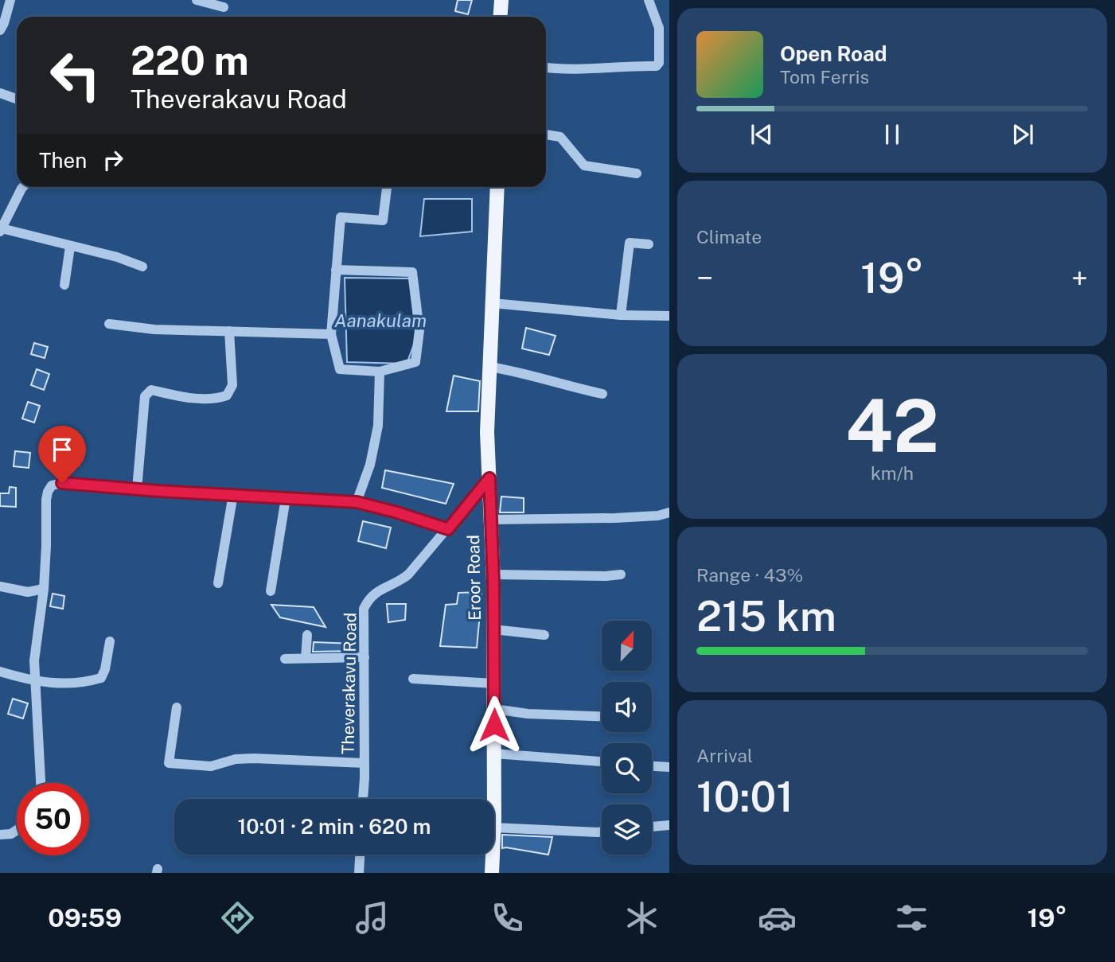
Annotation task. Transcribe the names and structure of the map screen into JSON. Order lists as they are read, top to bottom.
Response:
{
  "streets": {
    "main road": ["Eroor Road"],
    "street": ["Theverakavu Road"]
  },
  "crossings": [
    ["Eroor Road", "Theverakavu Road"]
  ],
  "water": ["Aanakulam"],
  "north": "top right",
  "page": {
    "turn": ["220 m", "Theverakavu Road"],
    "song": ["Open Road", "Tom Ferris"],
    "then": "Then",
    "tile": [
      "Climate",
      ["42", "km/h"],
      ["Range · 43%", "215 km"],
      ["Arrival", "10:01"]
    ],
    "heat": ["−", "19°", "+"],
    "limit": "50",
    "trip": "10:01 · 2 min · 620 m",
    "tabs": ["09:59", "19°"]
  }
}
